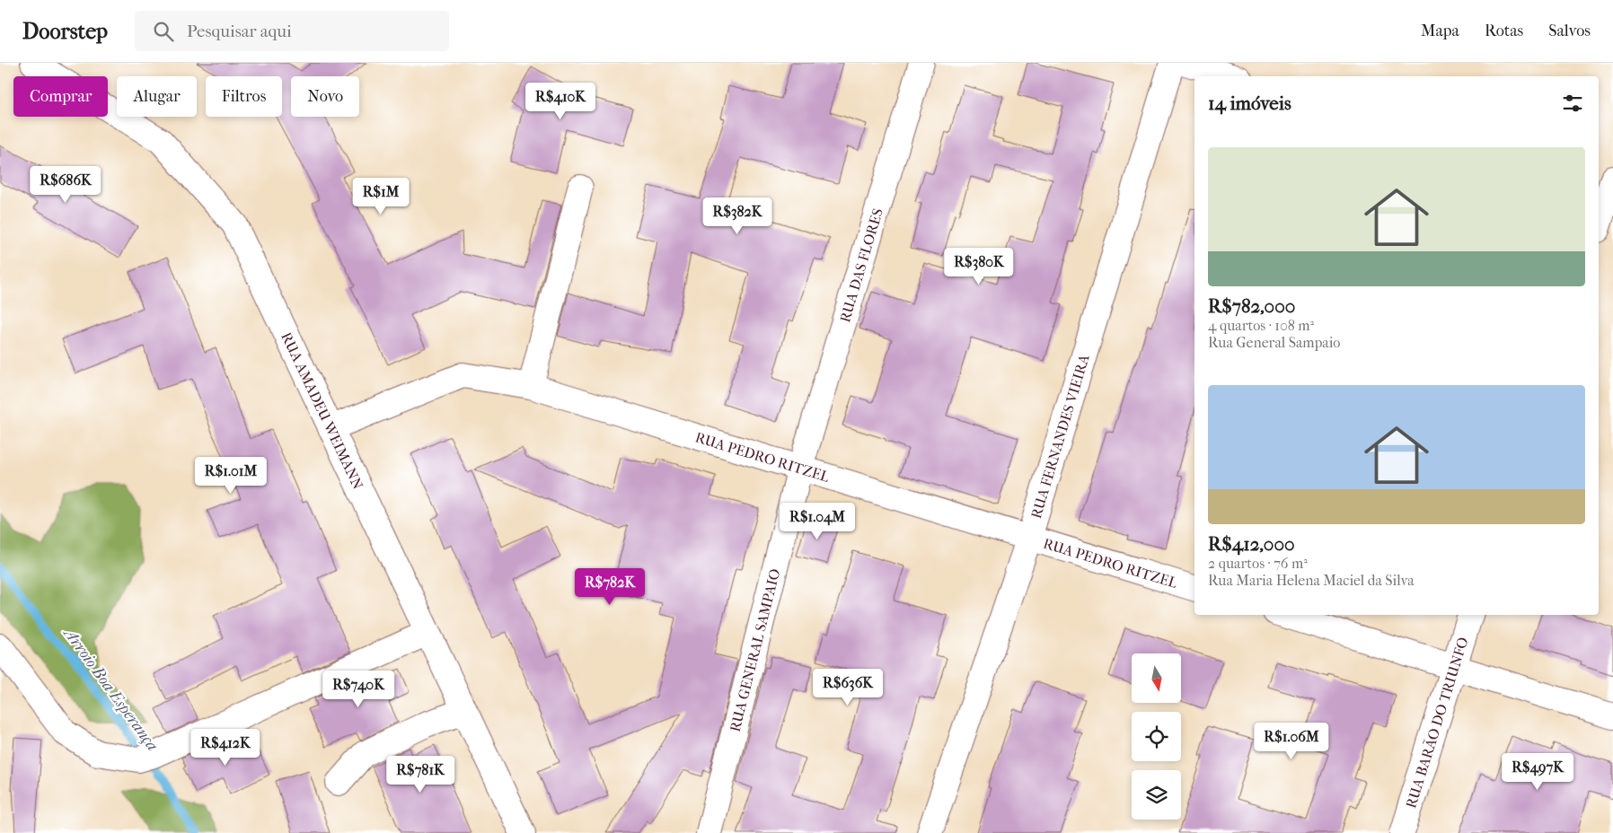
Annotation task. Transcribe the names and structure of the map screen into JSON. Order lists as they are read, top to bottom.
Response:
{
  "streets": {
    "street": [
      "RUA DAS FLORES",
      "RUA AMADEU WEIMANN",
      "RUA FERNANDES VIEIRA",
      "RUA PEDRO RITZEL",
      "RUA GENERAL SAMPAIO",
      "RUA BARÃO DO TRIUNFO"
    ]
  },
  "crossings": [
    ["RUA DAS FLORES", "RUA PEDRO RITZEL"],
    ["RUA DAS FLORES", "RUA GENERAL SAMPAIO"],
    ["RUA AMADEU WEIMANN", "RUA PEDRO RITZEL"],
    ["RUA FERNANDES VIEIRA", "RUA PEDRO RITZEL"],
    ["RUA PEDRO RITZEL", "RUA GENERAL SAMPAIO"]
  ],
  "water": ["Arroio Boa Esperança"],
  "north": "bottom",
  "page": {
    "header": "Doorstep",
    "search": "Pesquisar aqui",
    "nav": ["Mapa", "Rotas", "Salvos"],
    "chip": [
      "Comprar",
      "Alugar",
      "Filtros",
      "Novo"
    ],
    "heading": "14 imóveis",
    "price": [
      "R$410K",
      "R$686K",
      "R$1M",
      "R$382K",
      "R$380K",
      "R$1.01M",
      "R$1.04M",
      "R$782K",
      "R$636K",
      "R$740K",
      "R$1.06M",
      "R$412K",
      "R$497K",
      "R$781K"
    ],
    "list": [
      {
        "name": "R$782,000",
        "note": "4 quartos · 108 m² · Rua General Sampaio"
      },
      {
        "name": "R$412,000",
        "note": "2 quartos · 76 m² · Rua Maria Helena Maciel da Silva"
      }
    ]
  }
}
